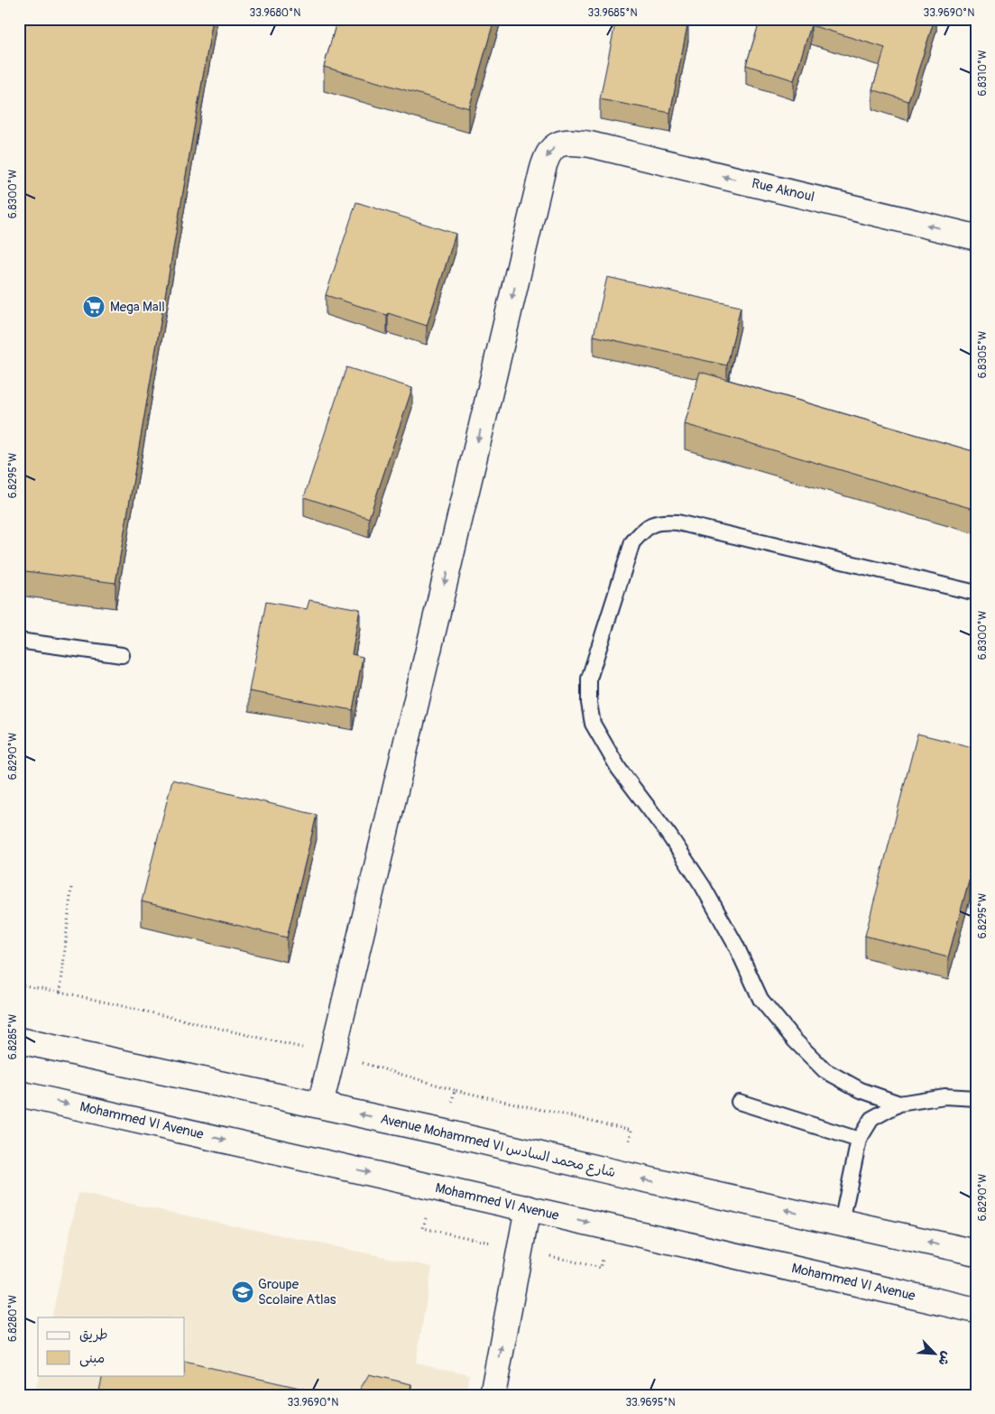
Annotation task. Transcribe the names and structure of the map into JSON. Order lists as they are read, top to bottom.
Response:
{
  "streets": {
    "main road": ["Rue Aknoul", "Mohammed VI Avenue", "Avenue Mohammed VI شارع محمد السادس"]
  },
  "crossings": [
    ["Rue Aknoul", "Avenue Mohammed VI شارع محمد السادس"]
  ],
  "one_way": ["Mohammed VI Avenue", "Avenue Mohammed VI شارع محمد السادس"],
  "places": {
    "supermarket": ["Mega Mall"],
    "school or university": ["Groupe Scolaire Atlas"]
  },
  "legend": ["طريق", "مبنى"],
  "north": "bottom right",
  "coordinates": [
    "33.9680°N",
    "33.9685°N",
    "33.9690°N",
    "6.8310°W",
    "6.8300°W",
    "6.8305°W",
    "6.8295°W",
    "6.8290°W",
    "6.8285°W",
    "6.8280°W",
    "33.9695°N"
  ]
}
